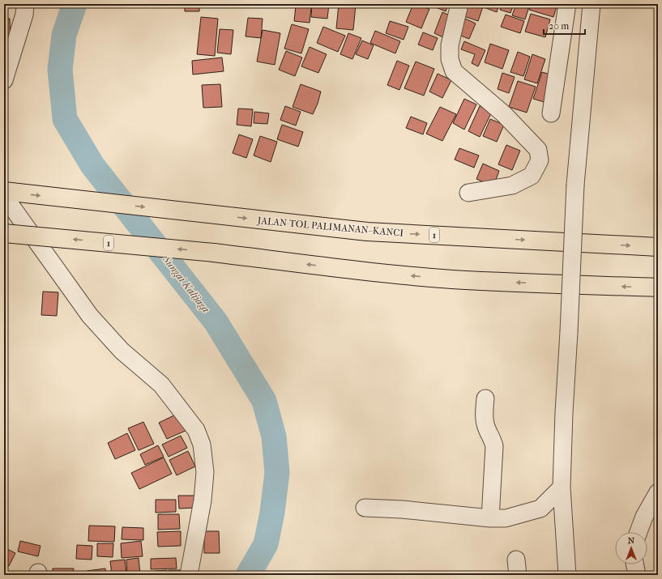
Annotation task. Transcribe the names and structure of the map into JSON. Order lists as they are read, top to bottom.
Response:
{
  "streets": {
    "highway": ["JALAN TOL PALIMANAN–KANCI", "1"]
  },
  "water": ["Sungai Kalijaga"],
  "scale_bar": "20 m",
  "north": "top"
}
